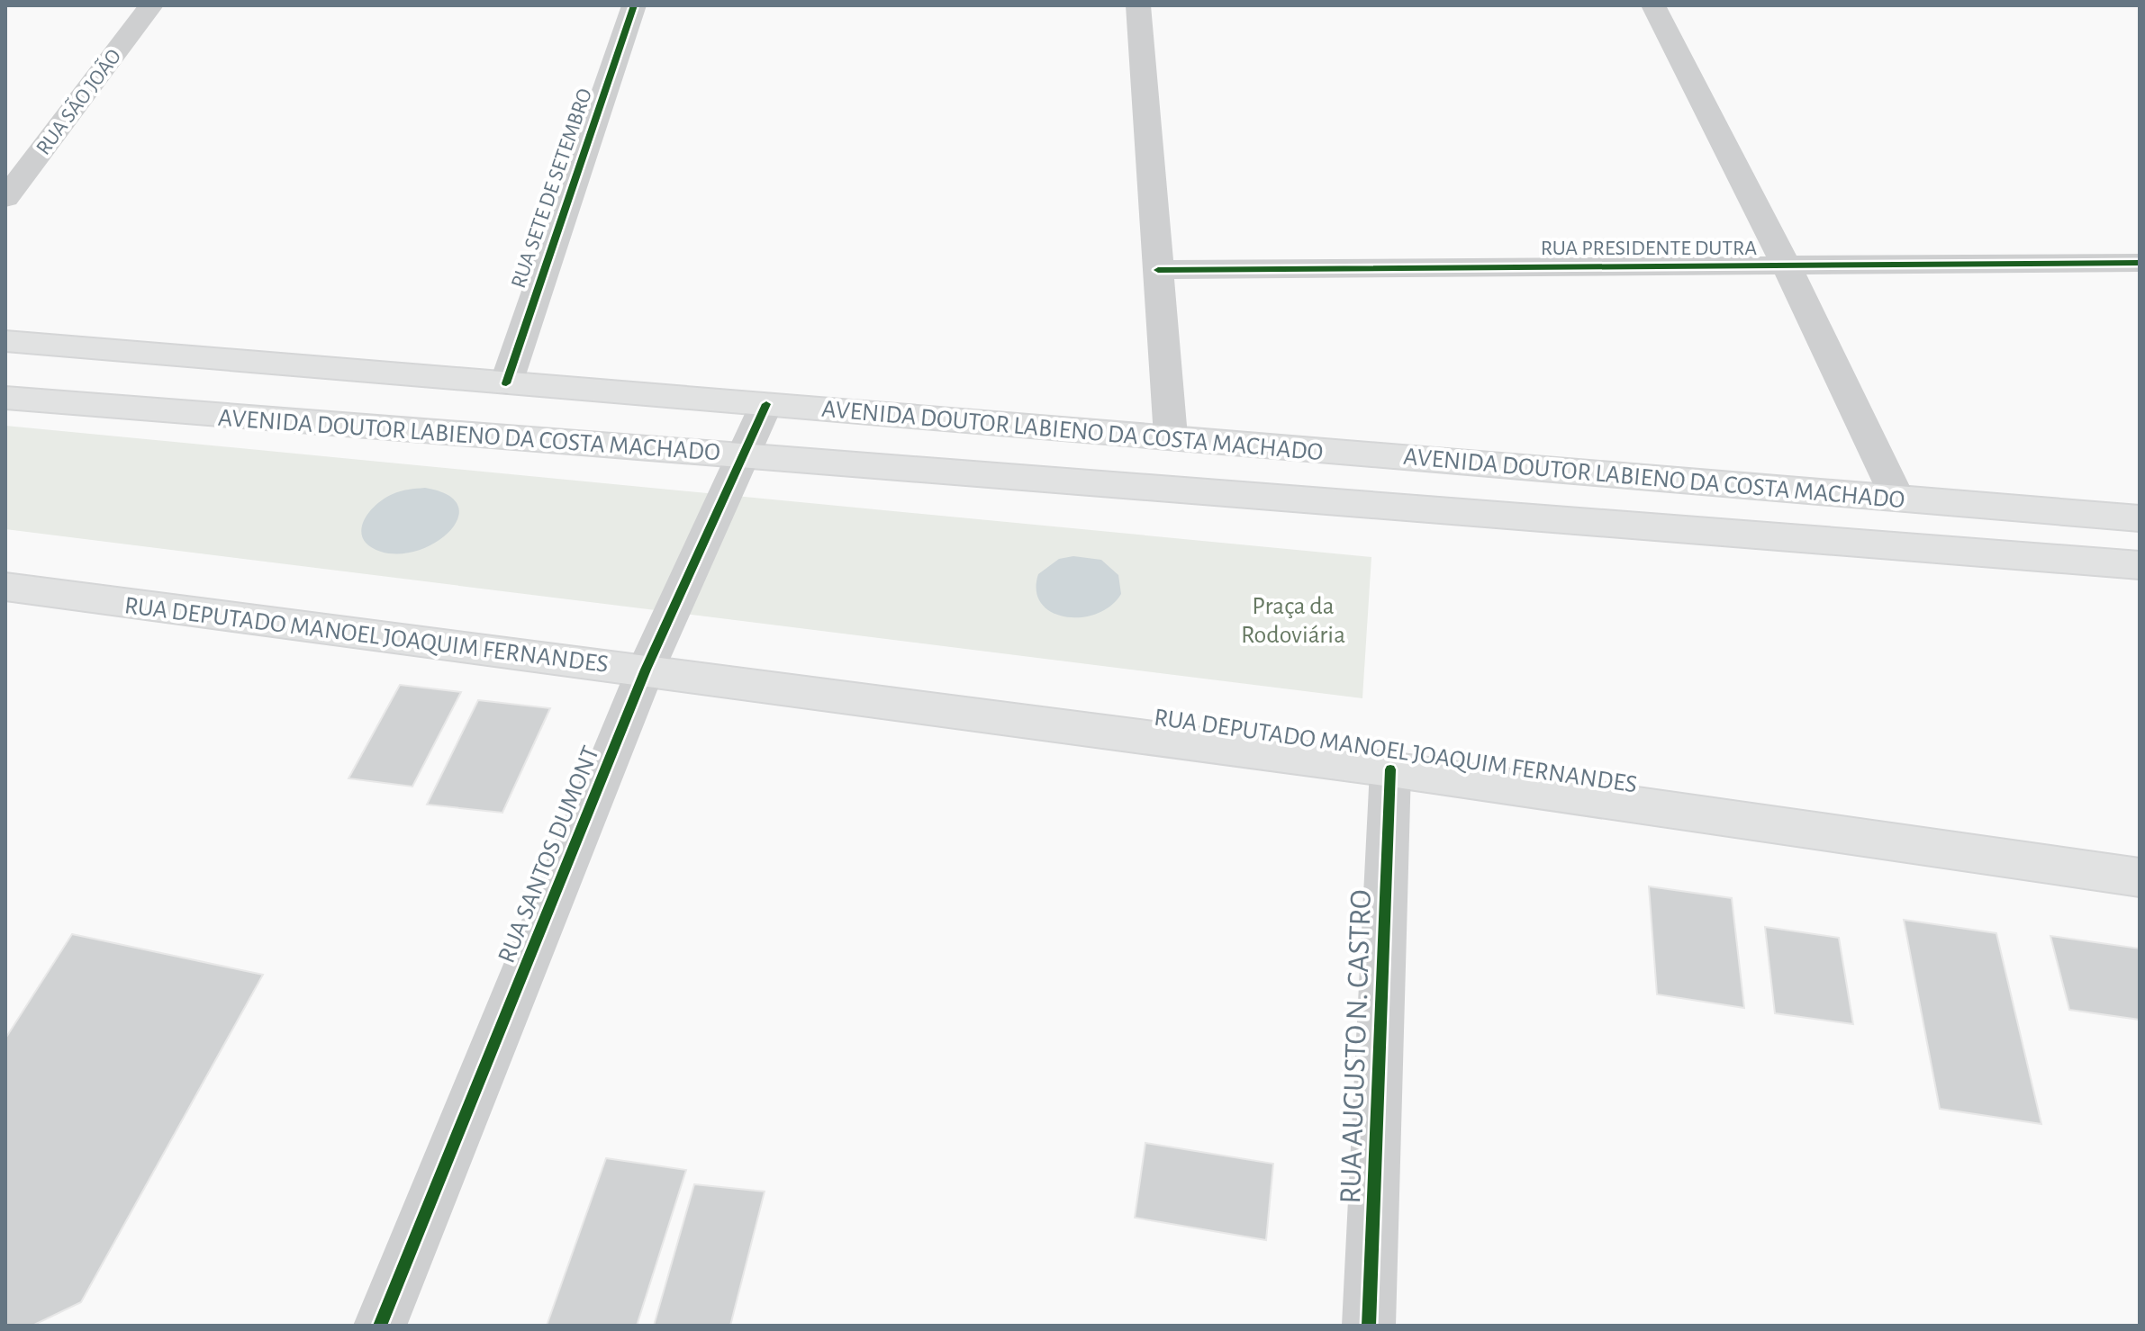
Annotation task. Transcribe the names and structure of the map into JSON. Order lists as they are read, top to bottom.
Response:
{
  "streets": {
    "main road": ["AVENIDA DOUTOR LABIENO DA COSTA MACHADO", "RUA DEPUTADO MANOEL JOAQUIM FERNANDES"],
    "street": [
      "RUA SÃO JOÃO",
      "RUA SETE DE SETEMBRO",
      "RUA PRESIDENTE DUTRA",
      "RUA SANTOS DUMONT",
      "RUA AUGUSTO N. CASTRO"
    ]
  },
  "crossings": [
    ["RUA SETE DE SETEMBRO", "AVENIDA DOUTOR LABIENO DA COSTA MACHADO"],
    ["AVENIDA DOUTOR LABIENO DA COSTA MACHADO", "RUA SANTOS DUMONT"],
    ["RUA DEPUTADO MANOEL JOAQUIM FERNANDES", "RUA SANTOS DUMONT"],
    ["RUA DEPUTADO MANOEL JOAQUIM FERNANDES", "RUA AUGUSTO N. CASTRO"]
  ],
  "parks": ["Praça da Rodoviária"]
}
